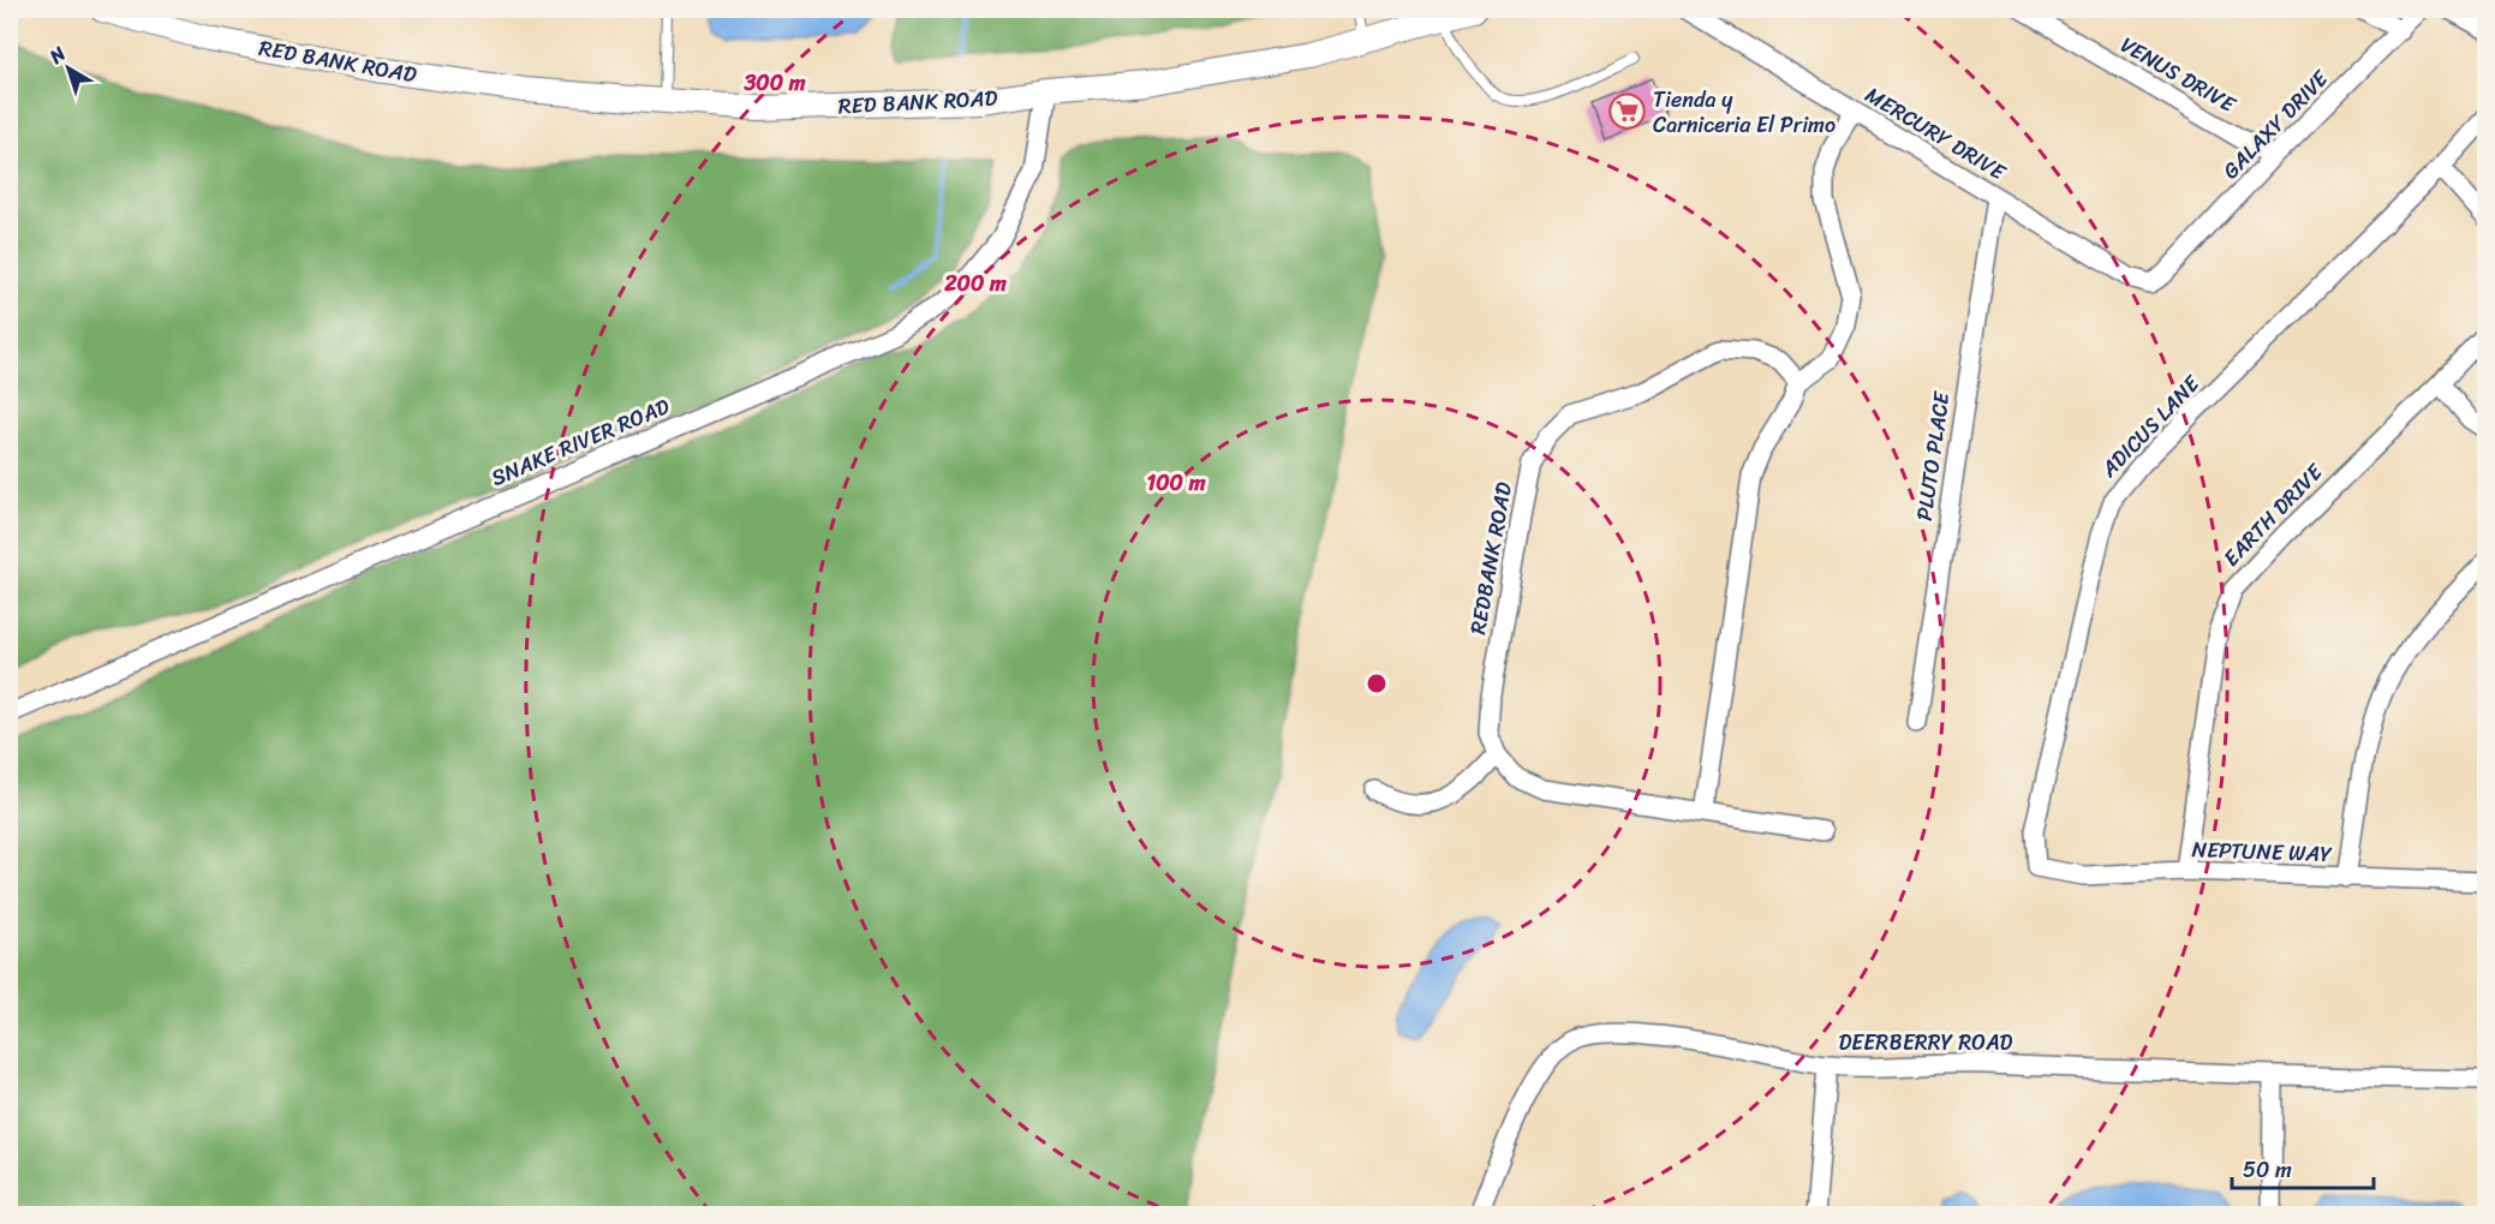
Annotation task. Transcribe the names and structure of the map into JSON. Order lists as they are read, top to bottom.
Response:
{
  "streets": {
    "main road": ["RED BANK ROAD"],
    "street": [
      "VENUS DRIVE",
      "GALAXY DRIVE",
      "MERCURY DRIVE",
      "ADICUS LANE",
      "SNAKE RIVER ROAD",
      "PLUTO PLACE",
      "EARTH DRIVE",
      "REDBANK ROAD",
      "NEPTUNE WAY",
      "DEERBERRY ROAD"
    ]
  },
  "crossings": [
    ["RED BANK ROAD", "SNAKE RIVER ROAD"],
    ["VENUS DRIVE", "GALAXY DRIVE"],
    ["GALAXY DRIVE", "MERCURY DRIVE"],
    ["MERCURY DRIVE", "PLUTO PLACE"],
    ["ADICUS LANE", "NEPTUNE WAY"],
    ["EARTH DRIVE", "NEPTUNE WAY"]
  ],
  "places": {
    "supermarket": ["Tienda y Carniceria El Primo"]
  },
  "scale_bar": "50 m",
  "north": "top left",
  "rings": ["300 m", "200 m", "100 m"]
}
